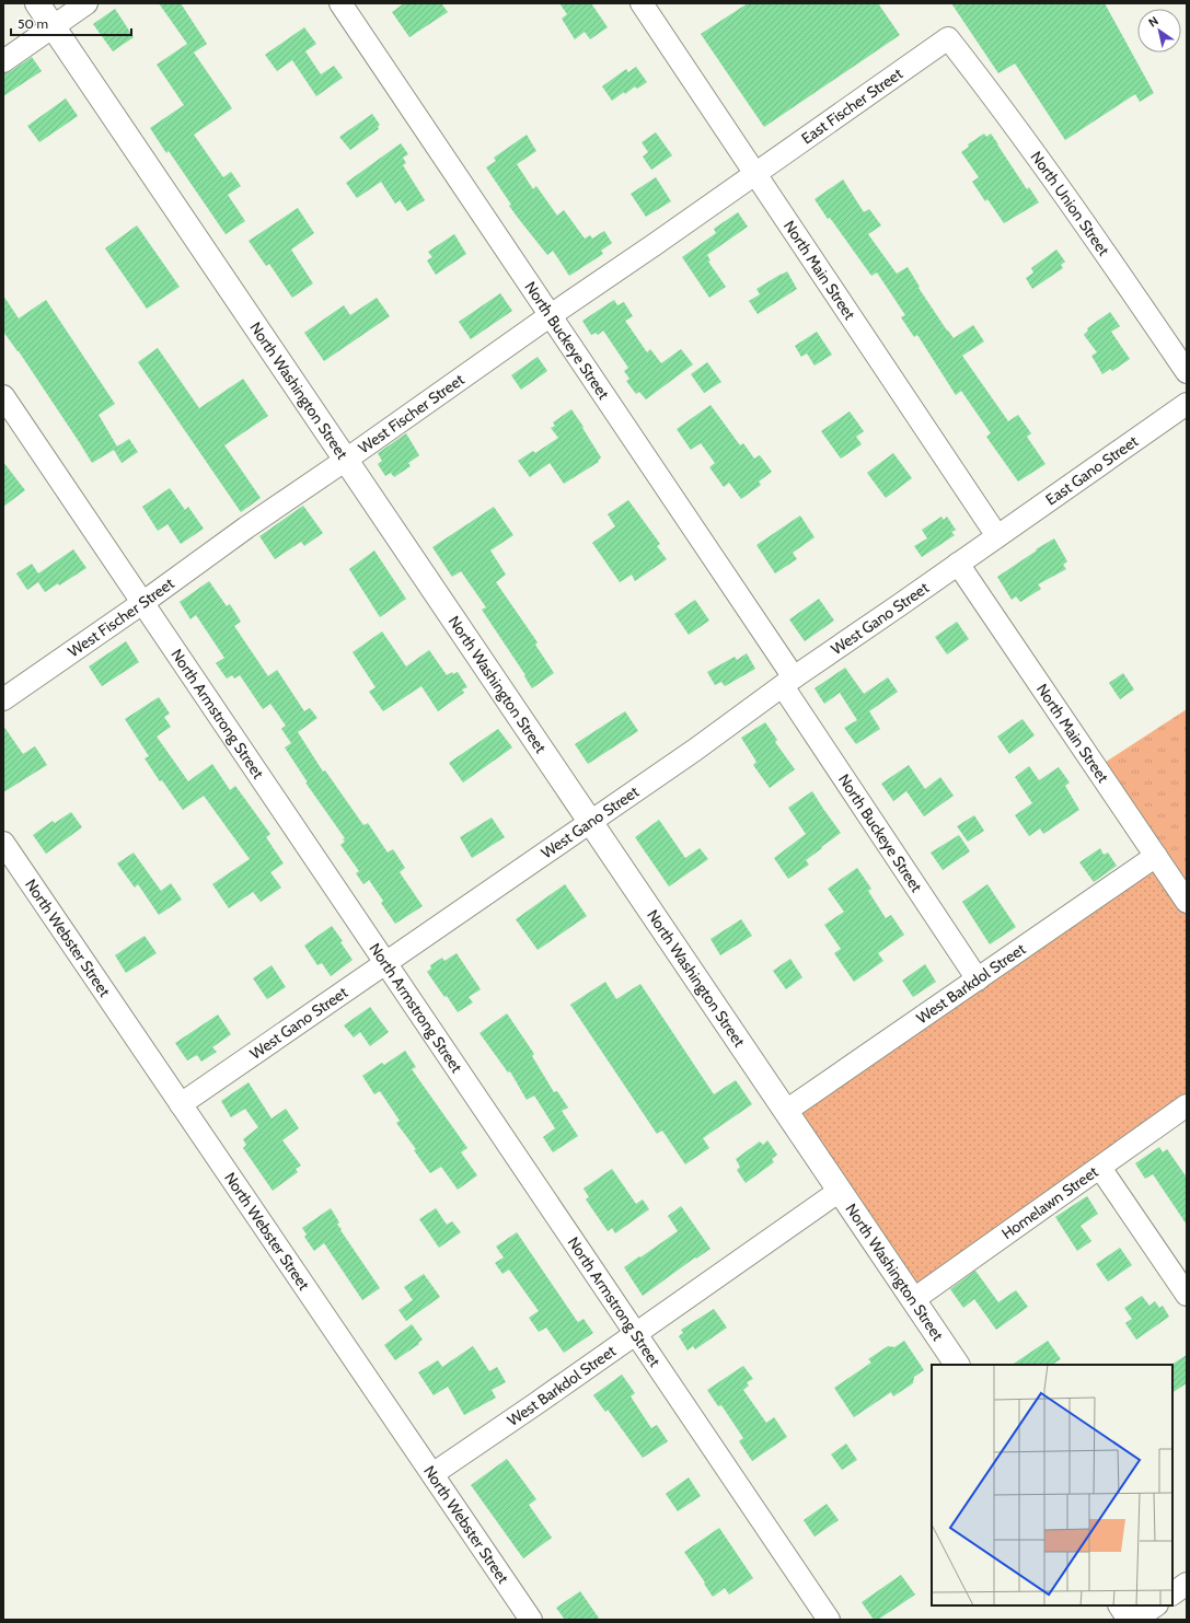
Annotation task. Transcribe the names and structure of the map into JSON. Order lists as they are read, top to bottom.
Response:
{
  "streets": {
    "main road": ["North Washington Street"],
    "street": [
      "East Fischer Street",
      "North Union Street",
      "North Main Street",
      "North Buckeye Street",
      "West Fischer Street",
      "East Gano Street",
      "West Gano Street",
      "North Armstrong Street",
      "North Webster Street",
      "West Barkdol Street",
      "Homelawn Street"
    ]
  },
  "crossings": [
    ["East Fischer Street", "North Union Street"],
    ["East Fischer Street", "North Main Street"],
    ["East Fischer Street", "West Fischer Street"],
    ["North Main Street", "West Fischer Street"],
    ["North Main Street", "East Gano Street"],
    ["North Main Street", "West Gano Street"],
    ["North Main Street", "West Barkdol Street"],
    ["North Buckeye Street", "West Fischer Street"],
    ["North Buckeye Street", "West Gano Street"],
    ["North Buckeye Street", "West Barkdol Street"],
    ["North Washington Street", "West Fischer Street"],
    ["North Washington Street", "West Gano Street"],
    ["North Washington Street", "West Barkdol Street"],
    ["North Washington Street", "Homelawn Street"],
    ["West Fischer Street", "North Armstrong Street"],
    ["East Gano Street", "West Gano Street"],
    ["West Gano Street", "North Armstrong Street"],
    ["West Gano Street", "North Webster Street"],
    ["North Armstrong Street", "West Barkdol Street"],
    ["North Webster Street", "West Barkdol Street"]
  ],
  "scale_bar": "50 m",
  "north": "top left"
}
